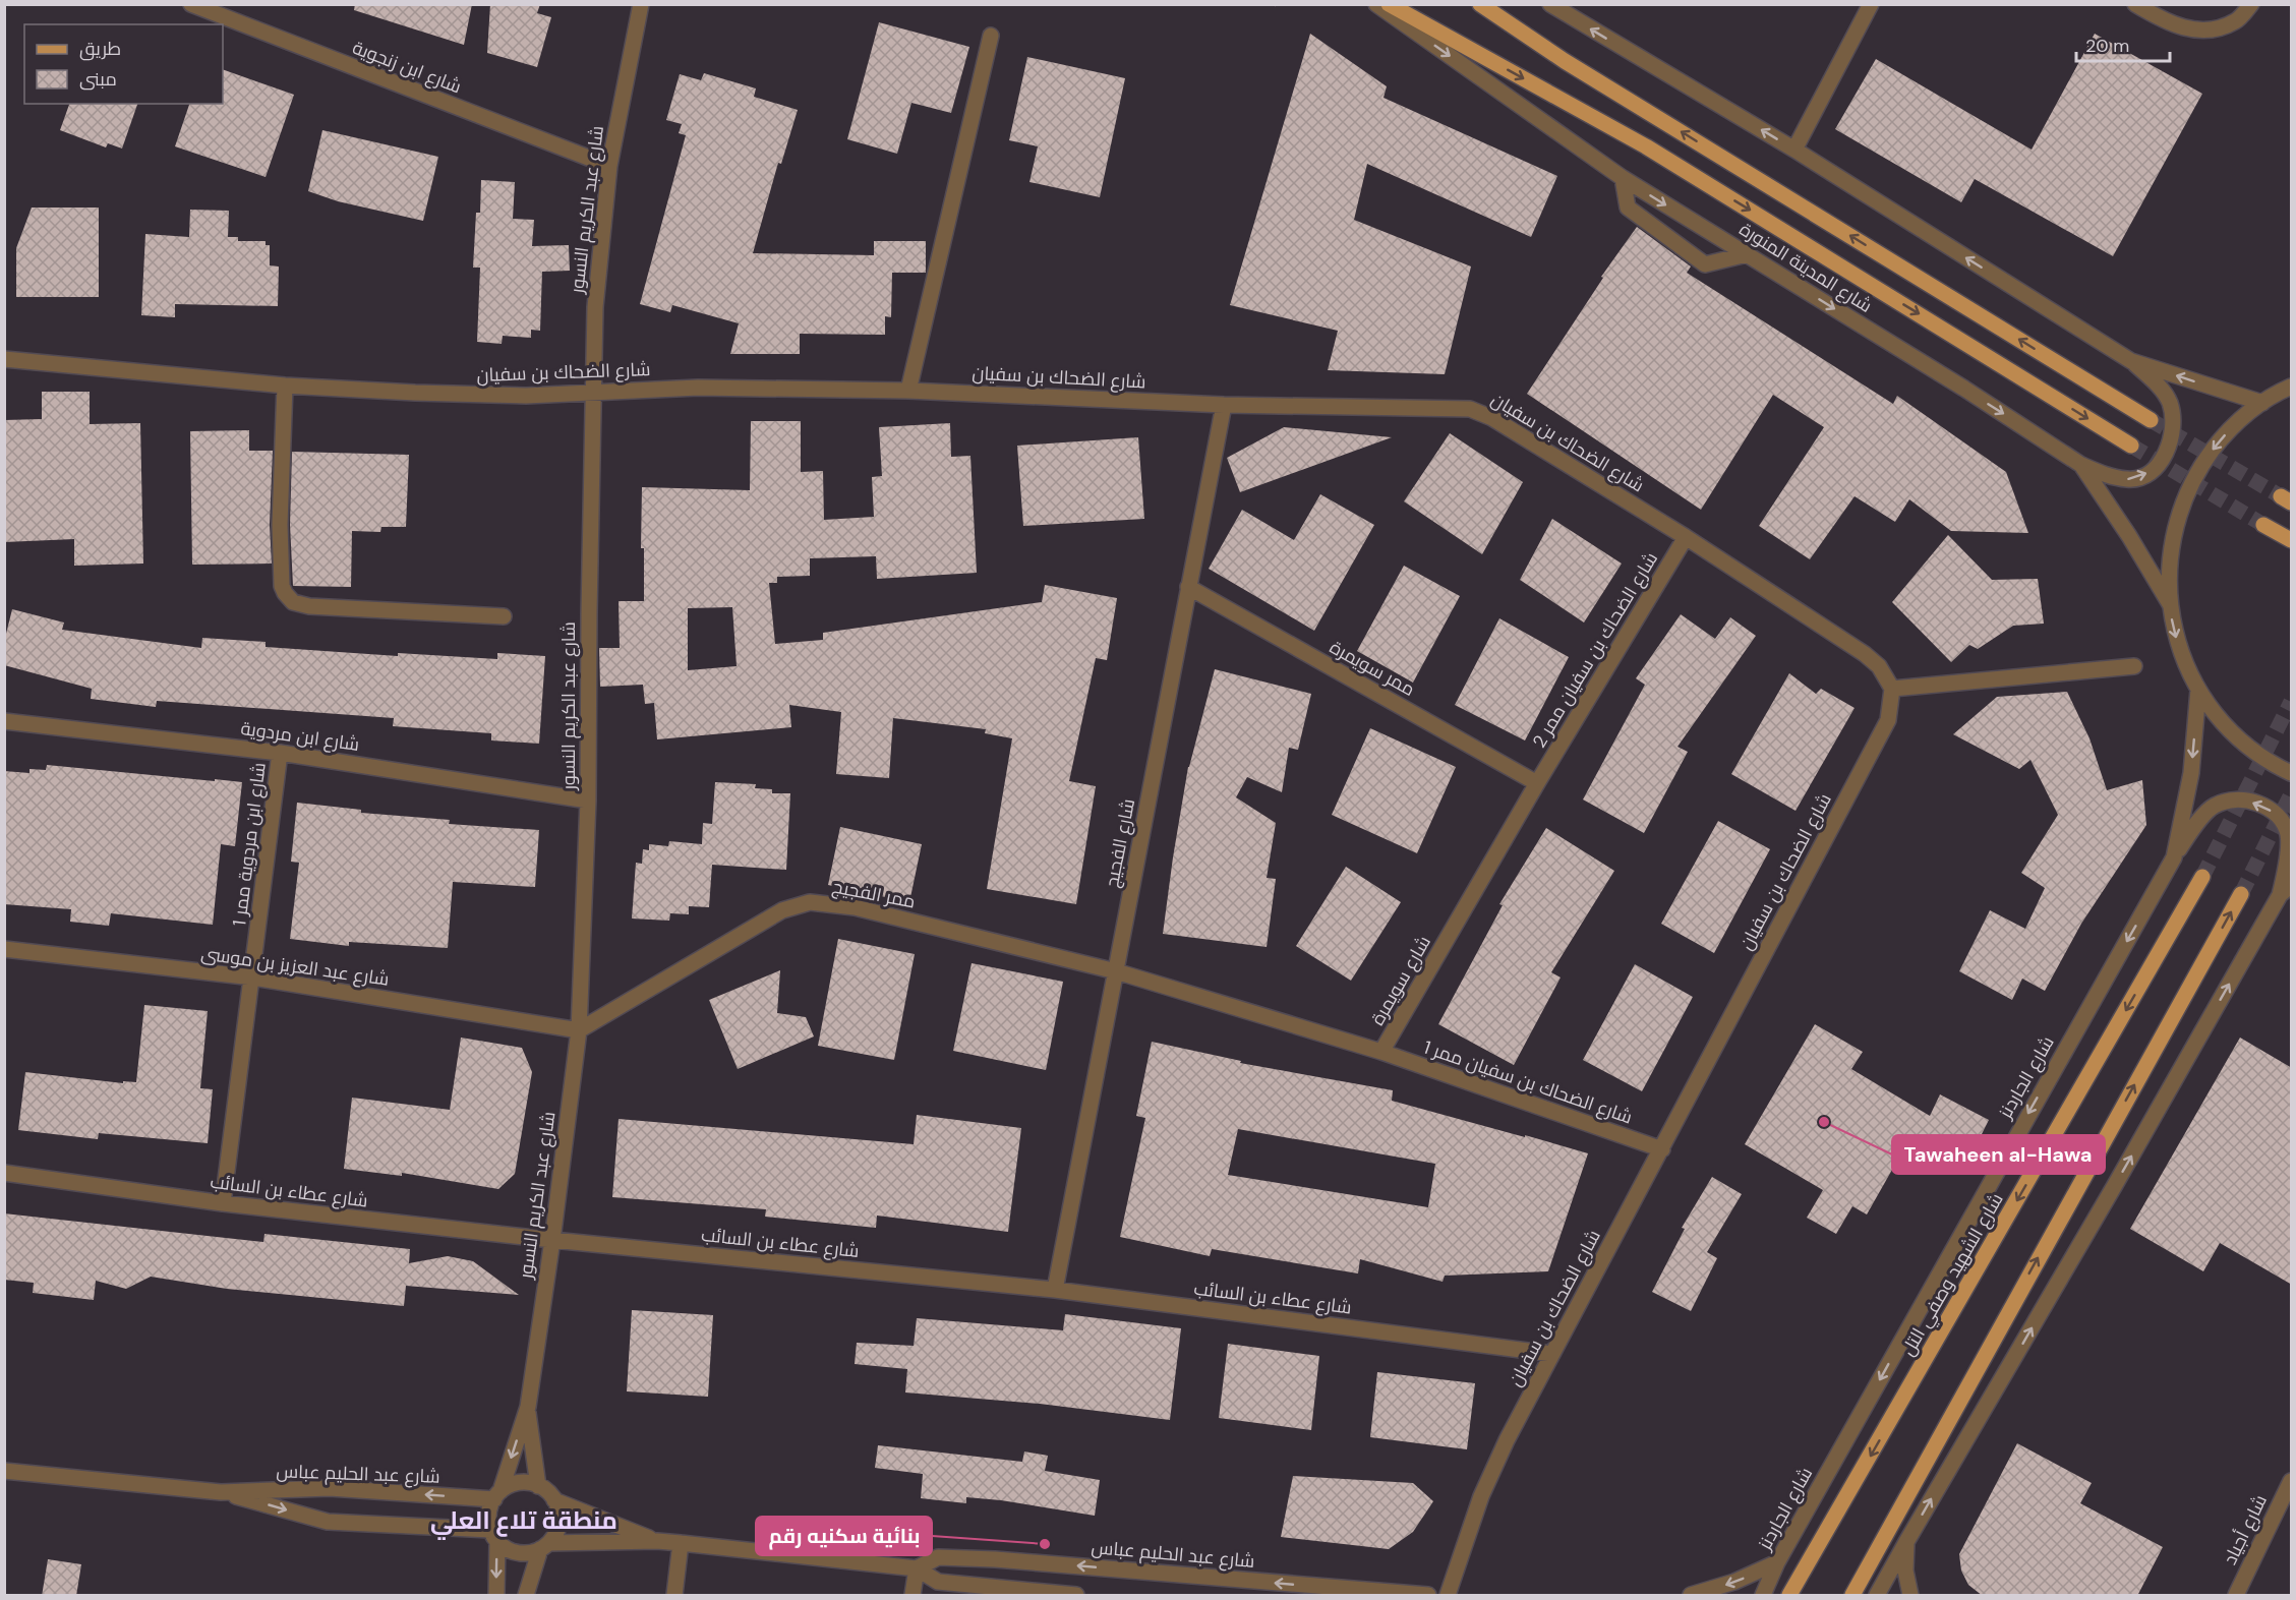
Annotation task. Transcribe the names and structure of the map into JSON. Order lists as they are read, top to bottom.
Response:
{
  "streets": {
    "main road": ["شارع المدينة المنورة", "شارع الشهيد وصفي التل"],
    "street": [
      "شارع ابن زنجوية",
      "شارع عبد الكريم النسور",
      "شارع الضحاك بن سفيان",
      "شارع الضحاك بن سفيان ممر 2",
      "ممر سويمرة",
      "شارع ابن مردوية",
      "شارع الفجيج",
      "شارع ابن مردوية ممر 1",
      "ممر الفجيج",
      "شارع عبد العزيز بن موسى",
      "شارع سويمرة",
      "شارع الجاردنز",
      "شارع الضحاك بن سفيان ممر 1",
      "شارع عطاء بن السائب",
      "شارع عبد الحليم عباس",
      "شارع أجياد"
    ]
  },
  "crossings": [
    ["شارع ابن زنجوية", "شارع عبد الكريم النسور"],
    ["شارع عبد الكريم النسور", "شارع الضحاك بن سفيان"],
    ["شارع عبد الكريم النسور", "شارع ابن مردوية"],
    ["شارع عبد الكريم النسور", "ممر الفجيج"],
    ["شارع عبد الكريم النسور", "شارع عبد العزيز بن موسى"],
    ["شارع عبد الكريم النسور", "شارع عطاء بن السائب"],
    ["شارع عبد الكريم النسور", "شارع عبد الحليم عباس"],
    ["شارع الضحاك بن سفيان", "شارع الضحاك بن سفيان ممر 2"],
    ["شارع الضحاك بن سفيان", "شارع الفجيج"],
    ["شارع الضحاك بن سفيان", "شارع الضحاك بن سفيان ممر 1"],
    ["شارع الضحاك بن سفيان", "شارع عطاء بن السائب"],
    ["شارع الضحاك بن سفيان ممر 2", "ممر سويمرة"],
    ["شارع الضحاك بن سفيان ممر 2", "شارع سويمرة"],
    ["ممر سويمرة", "شارع الفجيج"],
    ["ممر سويمرة", "شارع سويمرة"],
    ["شارع ابن مردوية", "شارع ابن مردوية ممر 1"],
    ["شارع الفجيج", "ممر الفجيج"],
    ["شارع الفجيج", "شارع سويمرة"],
    ["شارع الفجيج", "شارع عطاء بن السائب"],
    ["شارع ابن مردوية ممر 1", "شارع عبد العزيز بن موسى"],
    ["شارع ابن مردوية ممر 1", "شارع عطاء بن السائب"],
    ["ممر الفجيج", "شارع عبد العزيز بن موسى"],
    ["ممر الفجيج", "شارع سويمرة"],
    ["شارع سويمرة", "شارع الضحاك بن سفيان ممر 1"]
  ],
  "districts": ["منطقة تلاع العلي"],
  "places": ["Tawaheen al-Hawa", "بنائية سكنيه رقم"],
  "legend": ["طريق", "مبنى"],
  "scale_bar": "20 m"
}
